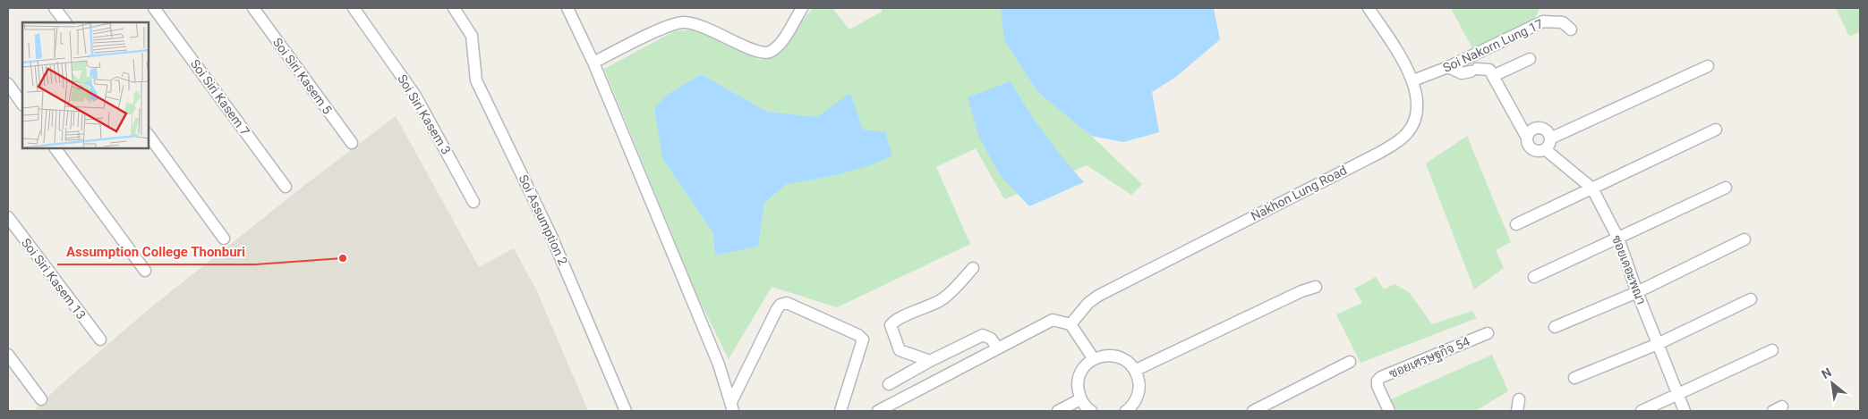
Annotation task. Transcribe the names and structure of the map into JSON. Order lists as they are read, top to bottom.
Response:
{
  "streets": {
    "street": [
      "Soi Nakorn Lung 17",
      "Soi Siri Kasem 5",
      "Soi Siri Kasem 7",
      "Soi Siri Kasem 3",
      "Nakhon Lung Road",
      "Soi Assumption 2",
      "ซอยเดอะพณา",
      "Soi Siri Kasem 13",
      "ซอยเศรษฐกิจ 54"
    ]
  },
  "crossings": [
    ["Soi Nakorn Lung 17", "Nakhon Lung Road"]
  ],
  "places": ["Assumption College Thonburi"],
  "north": "top left"
}
